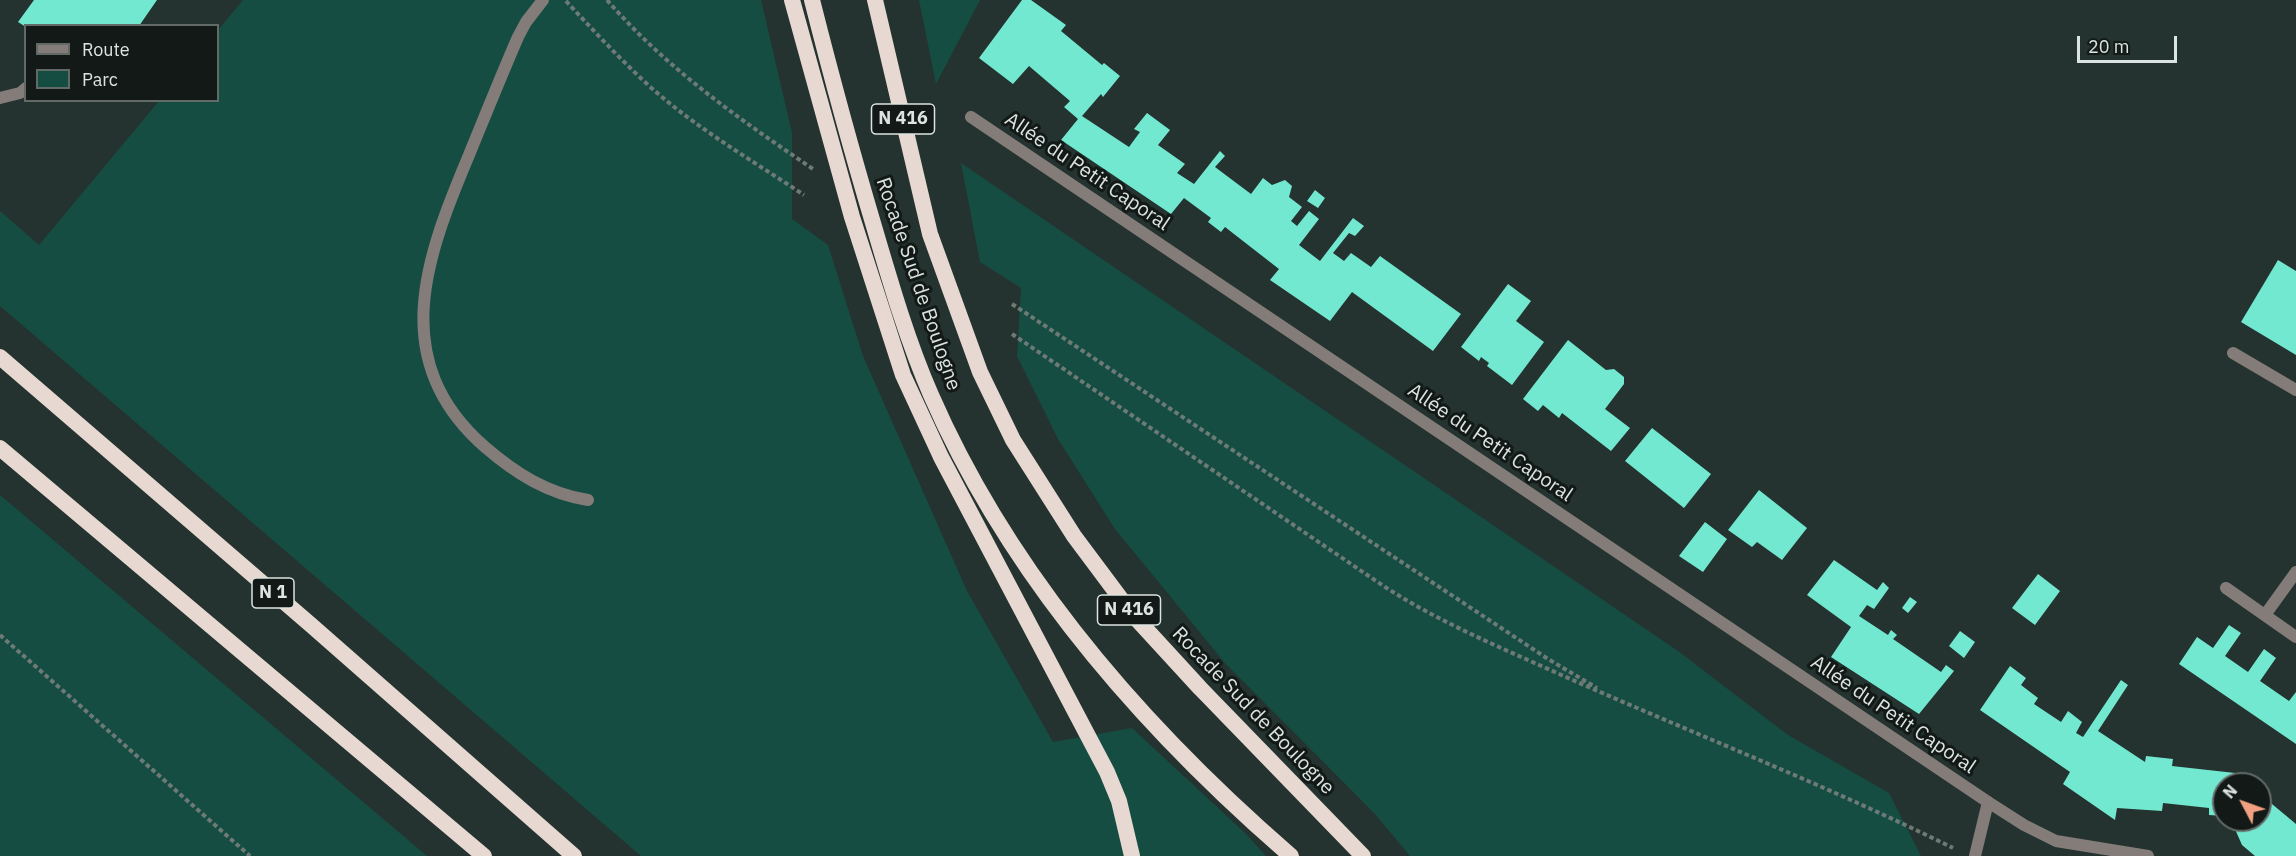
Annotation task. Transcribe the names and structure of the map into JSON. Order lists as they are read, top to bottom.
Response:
{
  "streets": {
    "highway": ["N 416", "Rocade Sud de Boulogne", "N 1"],
    "street": ["Allée du Petit Caporal"]
  },
  "legend": ["Route", "Parc"],
  "scale_bar": "20 m",
  "north": "top left"
}
